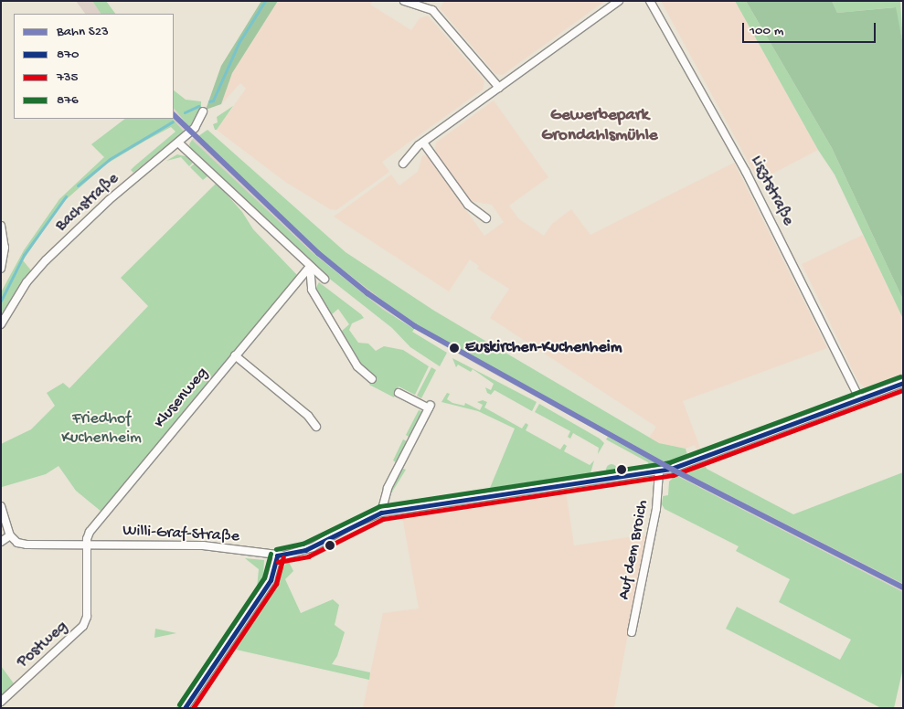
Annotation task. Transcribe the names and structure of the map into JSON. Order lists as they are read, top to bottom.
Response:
{
  "streets": {
    "street": [
      "Lisztstraße",
      "Bachstraße",
      "Klusenweg",
      "Willi-Graf-Straße",
      "Auf dem Broich",
      "Postweg"
    ]
  },
  "crossings": [
    ["Lisztstraße", "Willi-Graf-Straße"],
    ["Klusenweg", "Willi-Graf-Straße"],
    ["Klusenweg", "Postweg"],
    ["Willi-Graf-Straße", "Auf dem Broich"],
    ["Willi-Graf-Straße", "Postweg"]
  ],
  "districts": ["Gewerbepark Grondahlsmühle"],
  "parks": ["Friedhof Kuchenheim"],
  "places": ["Euskirchen-Kuchenheim"],
  "lines": [
    "rail line S23",
    "transit line 876",
    "transit line 870",
    "transit line 735"
  ],
  "legend": [
    "Bahn S23",
    "870",
    "735",
    "876"
  ],
  "scale_bar": "100 m"
}
